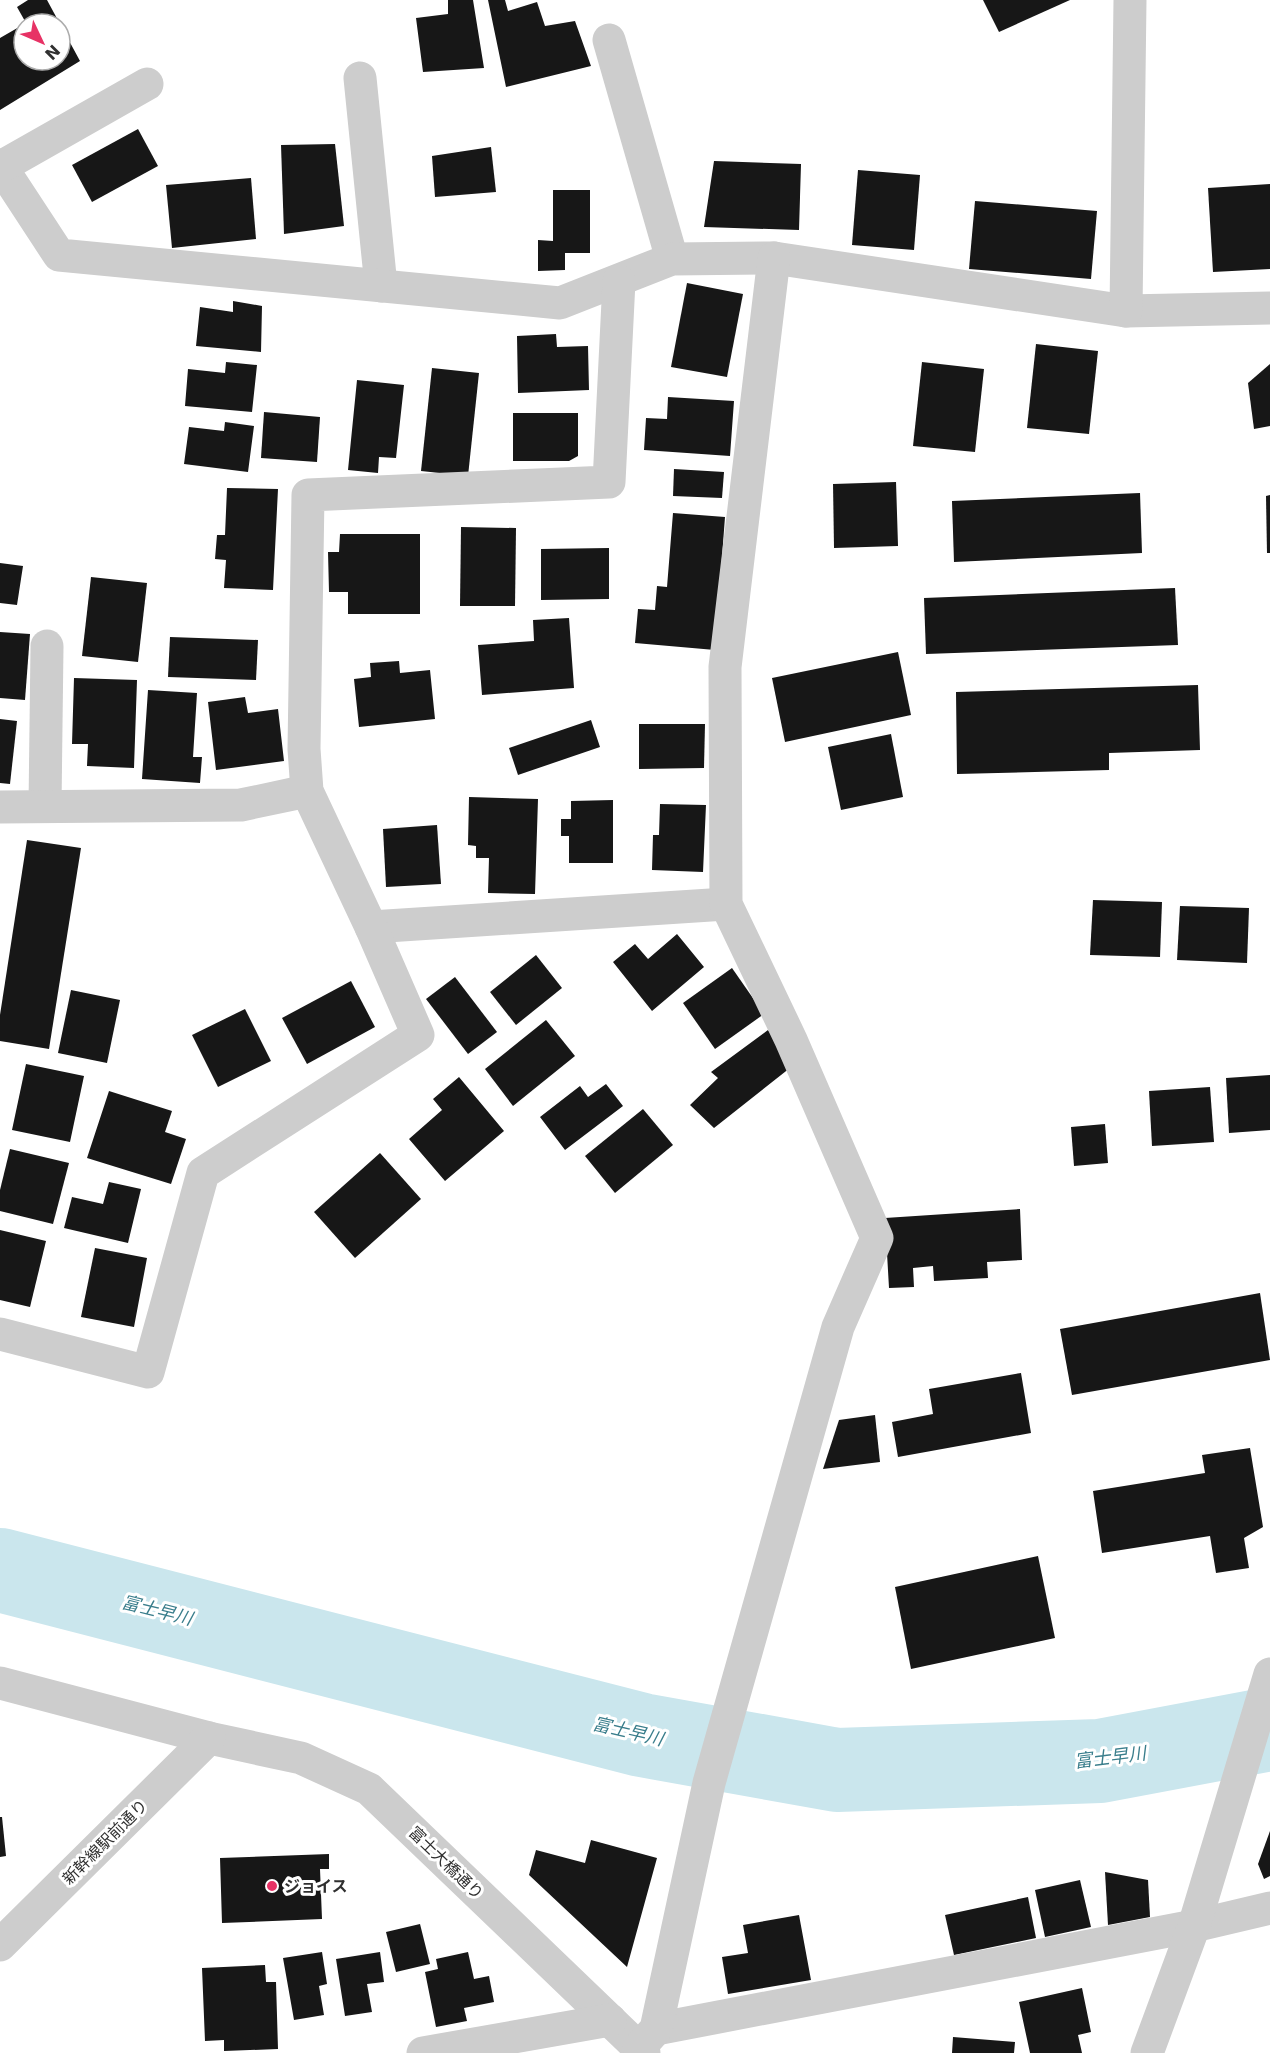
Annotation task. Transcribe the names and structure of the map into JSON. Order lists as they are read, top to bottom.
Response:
{
  "streets": {
    "street": ["新幹線駅前通り", "富士大橋通り"]
  },
  "crossings": [
    ["新幹線駅前通り", "富士大橋通り"]
  ],
  "water": ["富士早川"],
  "places": ["ジョイス"],
  "north": "bottom right"
}
